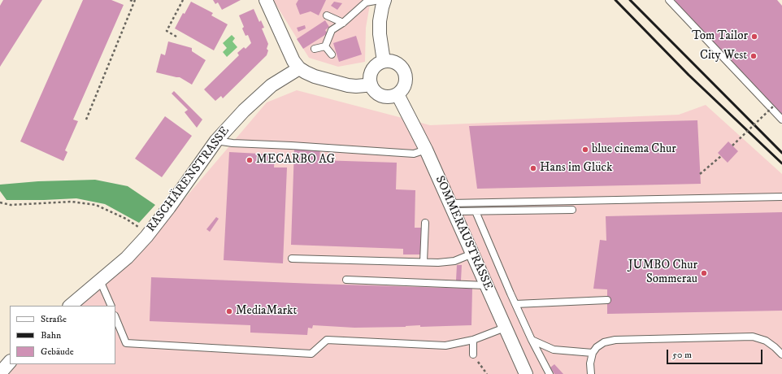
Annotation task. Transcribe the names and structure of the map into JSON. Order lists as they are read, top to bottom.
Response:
{
  "streets": {
    "street": ["RASCHÄRENSTRASSE", "SOMMERAUSTRASSE"]
  },
  "places": [
    "Tom Tailor",
    "City West",
    "blue cinema Chur",
    "MECARBO AG",
    "Hans im Glück",
    "JUMBO Chur Sommerau",
    "MediaMarkt"
  ],
  "legend": ["Straße", "Bahn", "Gebäude"],
  "scale_bar": "50 m"
}
